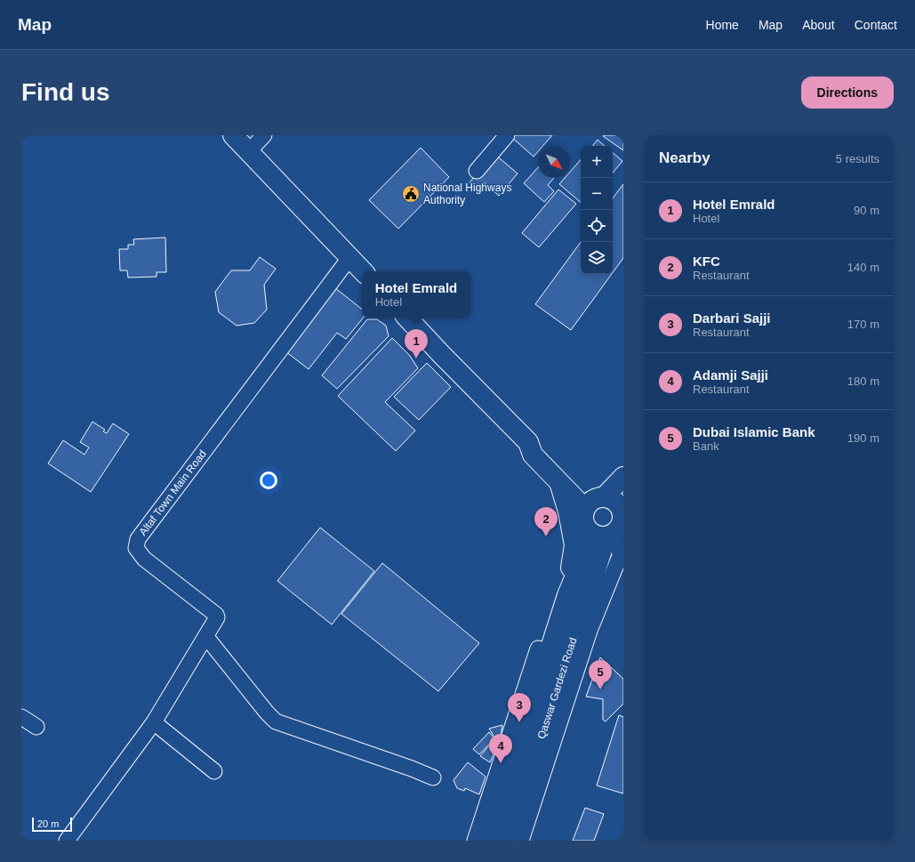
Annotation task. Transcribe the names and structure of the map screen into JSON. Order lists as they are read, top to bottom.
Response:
{
  "streets": {
    "main road": ["Qaswar Gardezi Road"],
    "street": ["Altaf Town Main Road"]
  },
  "places": {
    "public building": ["National Highways Authority"]
  },
  "scale_bar": "20 m",
  "north": "bottom right",
  "page": {
    "header": "Map",
    "nav": [
      "Home",
      "Map",
      "About",
      "Contact"
    ],
    "buttons": "Directions",
    "title": "Find us",
    "heading": ["Nearby", "5 results"],
    "map_buttons": ["+", "−"],
    "list": [
      {
        "mark": "1",
        "name": "Hotel Emrald",
        "note": "Hotel",
        "value": "90 m"
      },
      {
        "mark": "2",
        "name": "KFC",
        "note": "Restaurant",
        "value": "140 m"
      },
      {
        "mark": "3",
        "name": "Darbari Sajji",
        "note": "Restaurant",
        "value": "170 m"
      },
      {
        "mark": "4",
        "name": "Adamji Sajji",
        "note": "Restaurant",
        "value": "180 m"
      },
      {
        "mark": "5",
        "name": "Dubai Islamic Bank",
        "note": "Bank",
        "value": "190 m"
      }
    ],
    "popup": ["Hotel Emrald", "Hotel"],
    "pins": [
      "1",
      "2",
      "5",
      "3",
      "4"
    ],
    "scale": "20 m"
  }
}
